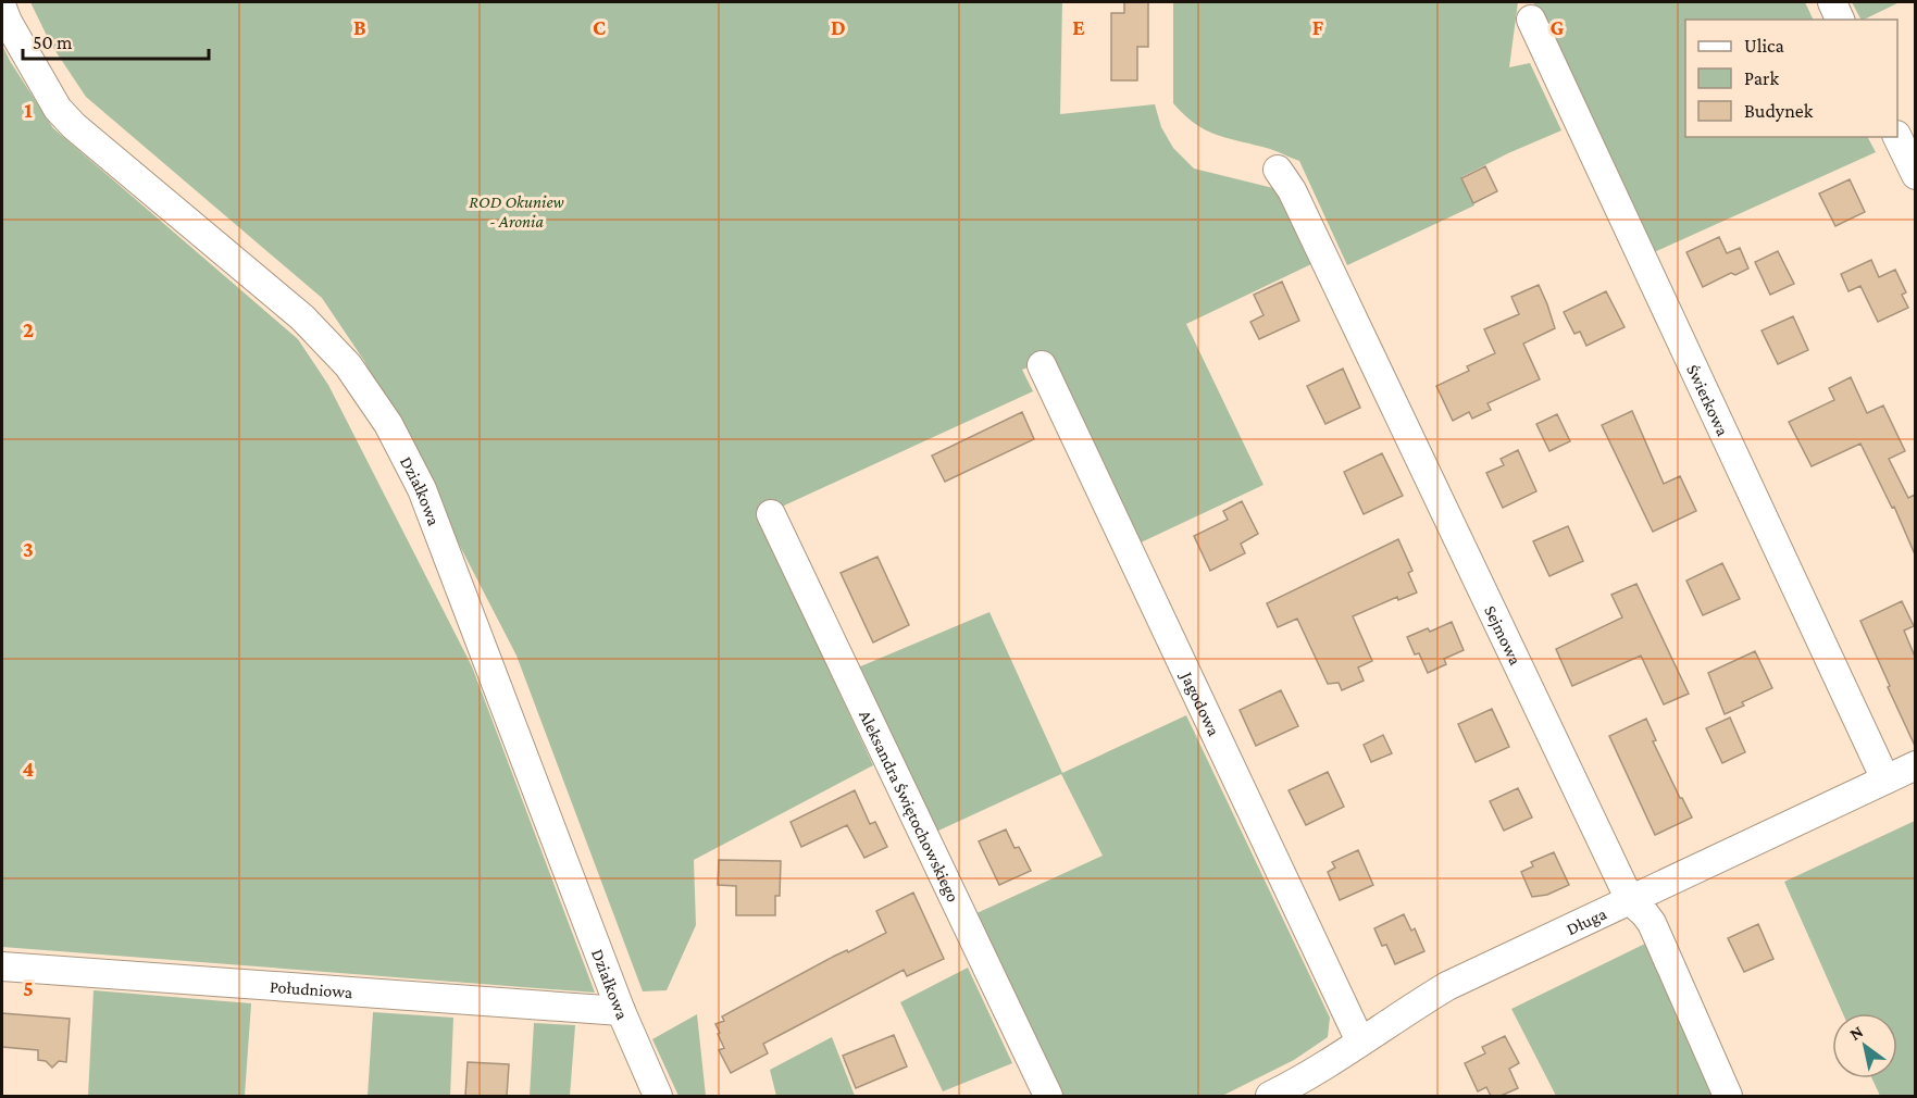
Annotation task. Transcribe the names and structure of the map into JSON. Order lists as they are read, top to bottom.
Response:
{
  "streets": {
    "street": [
      "Świerkowa",
      "Działkowa",
      "Sejmowa",
      "Jagodowa",
      "Aleksandra Świętochowskiego",
      "Długa",
      "Południowa"
    ]
  },
  "crossings": [
    ["Świerkowa", "Długa"],
    ["Działkowa", "Południowa"],
    ["Sejmowa", "Długa"],
    ["Jagodowa", "Długa"]
  ],
  "parks": ["ROD Okuniew - Aronia"],
  "legend": ["Ulica", "Park", "Budynek"],
  "scale_bar": "50 m",
  "north": "top left",
  "grid": {
    "columns": [
      "B",
      "C",
      "D",
      "E",
      "F",
      "G"
    ],
    "rows": [
      "1",
      "2",
      "3",
      "4",
      "5"
    ]
  }
}
